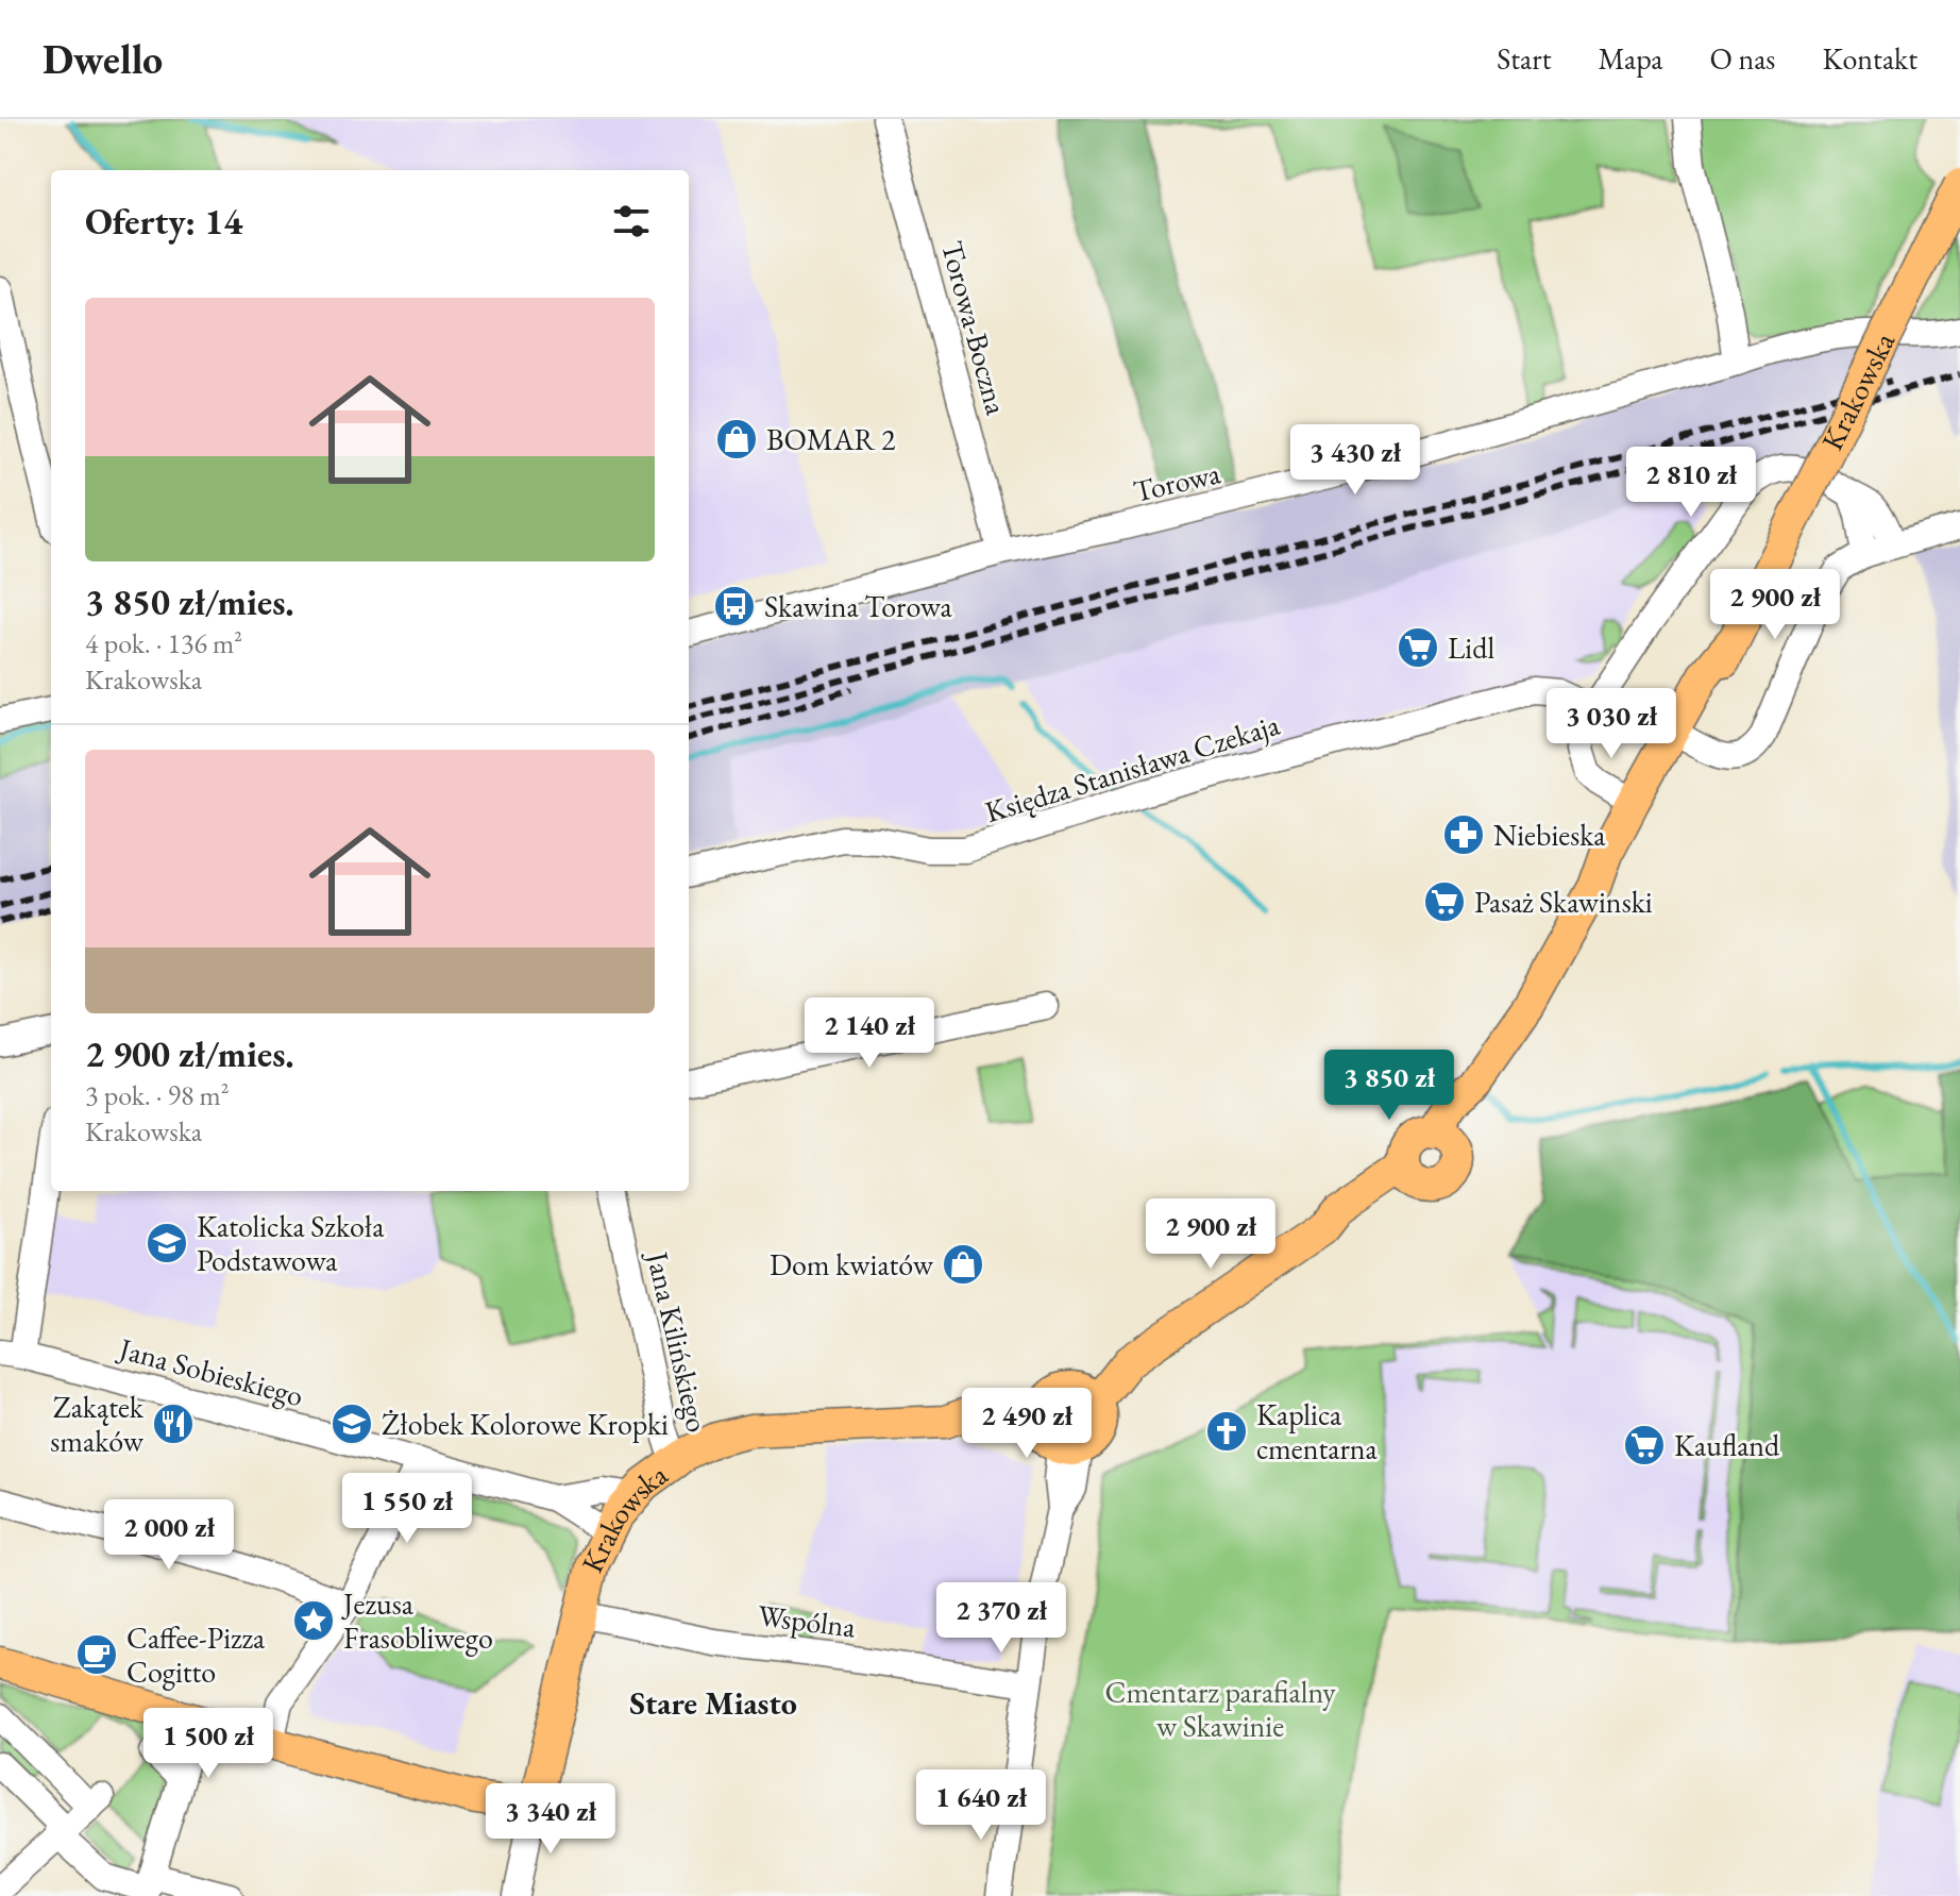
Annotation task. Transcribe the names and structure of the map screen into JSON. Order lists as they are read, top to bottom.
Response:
{
  "streets": {
    "main road": ["Krakowska"],
    "street": [
      "Torowa-Boczna",
      "Torowa",
      "Księdza Stanisława Czekaja",
      "Jana Kilińskiego",
      "Jana Sobieskiego",
      "Wspólna"
    ]
  },
  "crossings": [
    ["Torowa-Boczna", "Torowa"],
    ["Krakowska", "Jana Kilińskiego"],
    ["Krakowska", "Jana Sobieskiego"],
    ["Krakowska", "Wspólna"]
  ],
  "districts": ["Stare Miasto"],
  "parks": ["Cmentarz parafialny w Skawinie"],
  "places": {
    "shop": ["BOMAR 2", "Dom kwiatów"],
    "bus stop": ["Skawina Torowa"],
    "supermarket": ["Lidl", "Pasaż Skawinski", "Kaufland"],
    "pharmacy": ["Niebieska"],
    "school or university": ["Katolicka Szkoła Podstawowa", "Żłobek Kolorowe Kropki"],
    "restaurant": ["Zakątek smaków"],
    "church": ["Kaplica cmentarna"],
    "place": ["Jezusa Frasobliwego"],
    "cafe": ["Caffee-Pizza Cogitto"]
  },
  "page": {
    "header": "Dwello",
    "nav": [
      "Start",
      "Mapa",
      "O nas",
      "Kontakt"
    ],
    "heading": "Oferty: 14",
    "list": [
      {
        "name": "3 850 zł/mies.",
        "note": "4 pok. · 136 m² · Krakowska"
      },
      {
        "name": "2 900 zł/mies.",
        "note": "3 pok. · 98 m² · Krakowska"
      }
    ],
    "price": [
      "3 430 zł",
      "2 810 zł",
      "2 900 zł",
      "3 030 zł",
      "2 140 zł",
      "3 850 zł",
      "2 900 zł",
      "2 490 zł",
      "1 550 zł",
      "2 000 zł",
      "2 370 zł",
      "1 500 zł",
      "1 640 zł",
      "3 340 zł"
    ]
  }
}
